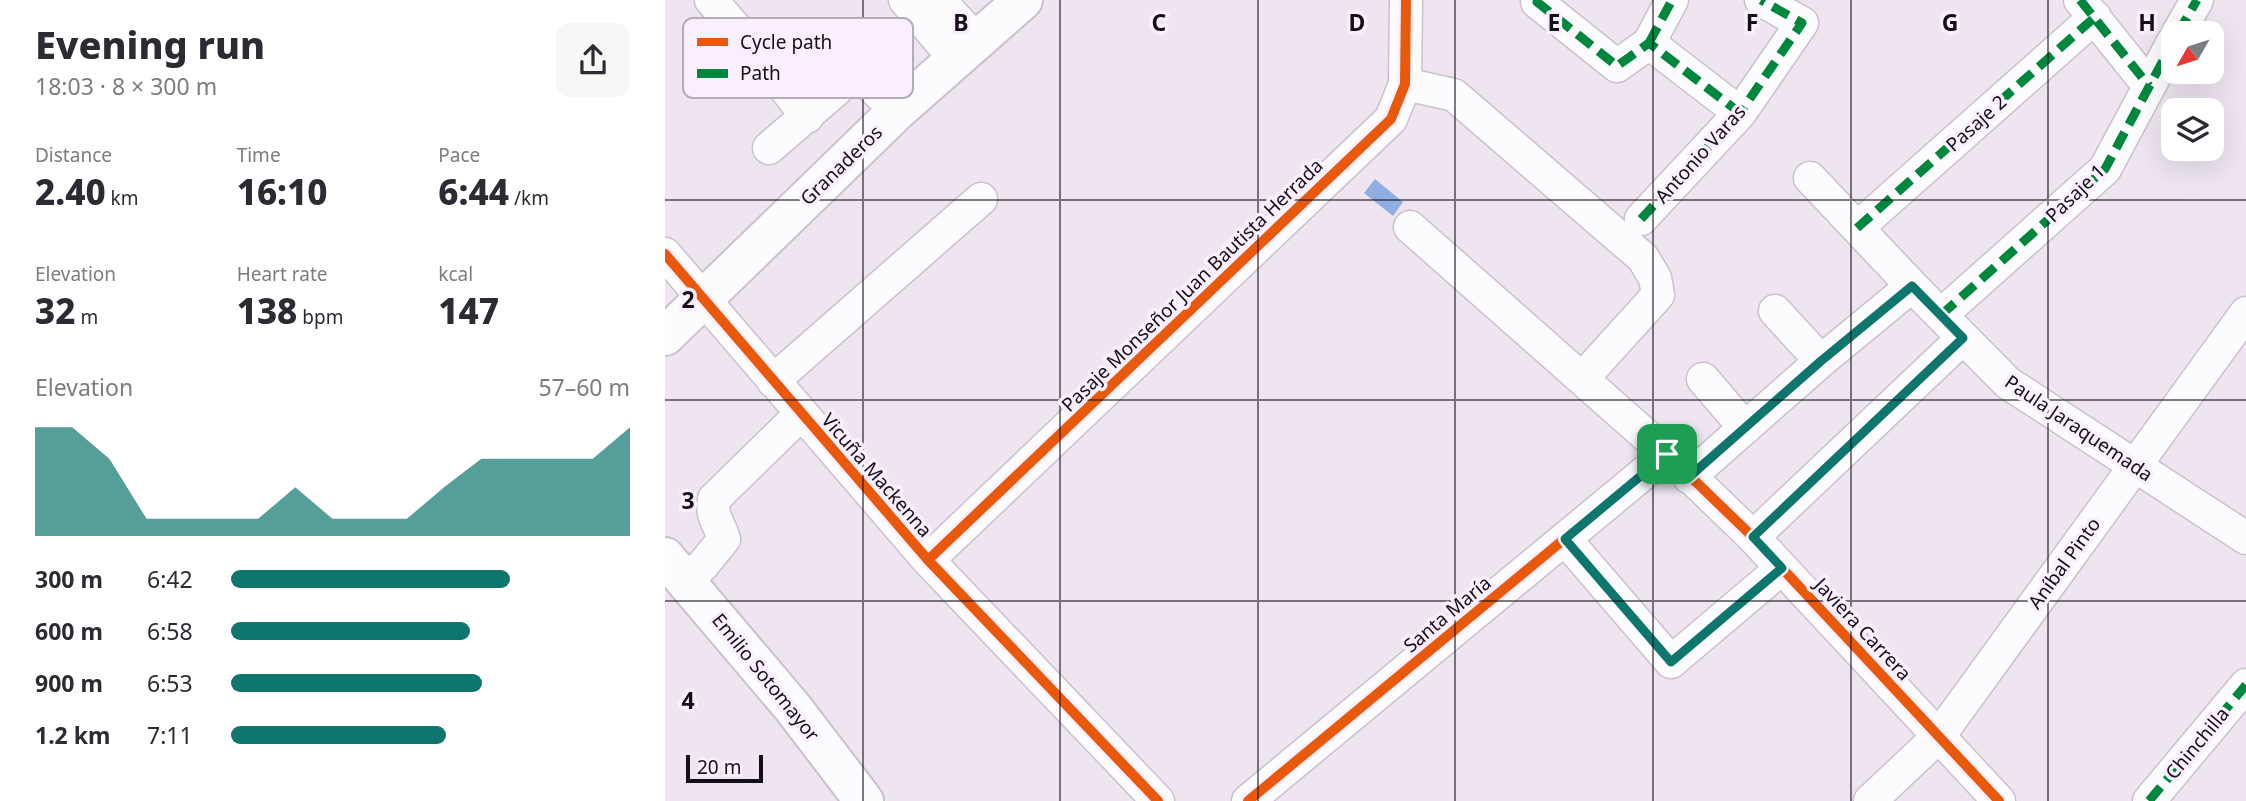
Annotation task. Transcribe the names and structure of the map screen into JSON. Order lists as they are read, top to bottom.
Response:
{
  "streets": {
    "main road": ["Granaderos", "Emilio Sotomayor"],
    "street": [
      "Pasaje 2",
      "Antonio Varas",
      "Pasaje 1",
      "Pasaje Monseñor Juan Bautista Herrada",
      "Paula Jaraquemada",
      "Vicuña Mackenna",
      "Aníbal Pinto",
      "Santa María",
      "Javiera Carrera",
      "Chinchilla"
    ]
  },
  "crossings": [
    ["Pasaje 2", "Paula Jaraquemada"],
    ["Granaderos", "Vicuña Mackenna"],
    ["Pasaje 1", "Paula Jaraquemada"],
    ["Pasaje Monseñor Juan Bautista Herrada", "Vicuña Mackenna"],
    ["Paula Jaraquemada", "Aníbal Pinto"],
    ["Aníbal Pinto", "Javiera Carrera"],
    ["Santa María", "Javiera Carrera"]
  ],
  "legend": ["Cycle path", "Path"],
  "scale_bar": "20 m",
  "north": "bottom left",
  "page": {
    "heading": ["Evening run", "18:03 · 8 × 300 m"],
    "stats": [
      ["Distance", "2.40 km"],
      ["Time", "16:10"],
      ["Pace", "6:44 /km"],
      ["Elevation", "32 m"],
      ["Heart rate", "138 bpm"],
      ["kcal", "147"]
    ],
    "chart": ["Elevation", "57–60 m"],
    "list": [
      {
        "name": "300 m",
        "note": "6:42"
      },
      {
        "name": "600 m",
        "note": "6:58"
      },
      {
        "name": "900 m",
        "note": "6:53"
      },
      {
        "name": "1.2 km",
        "note": "7:11"
      }
    ],
    "scale": "20 m"
  },
  "grid": {
    "columns": [
      "B",
      "C",
      "D",
      "E",
      "F",
      "G",
      "H"
    ],
    "rows": ["2", "3", "4"]
  }
}
